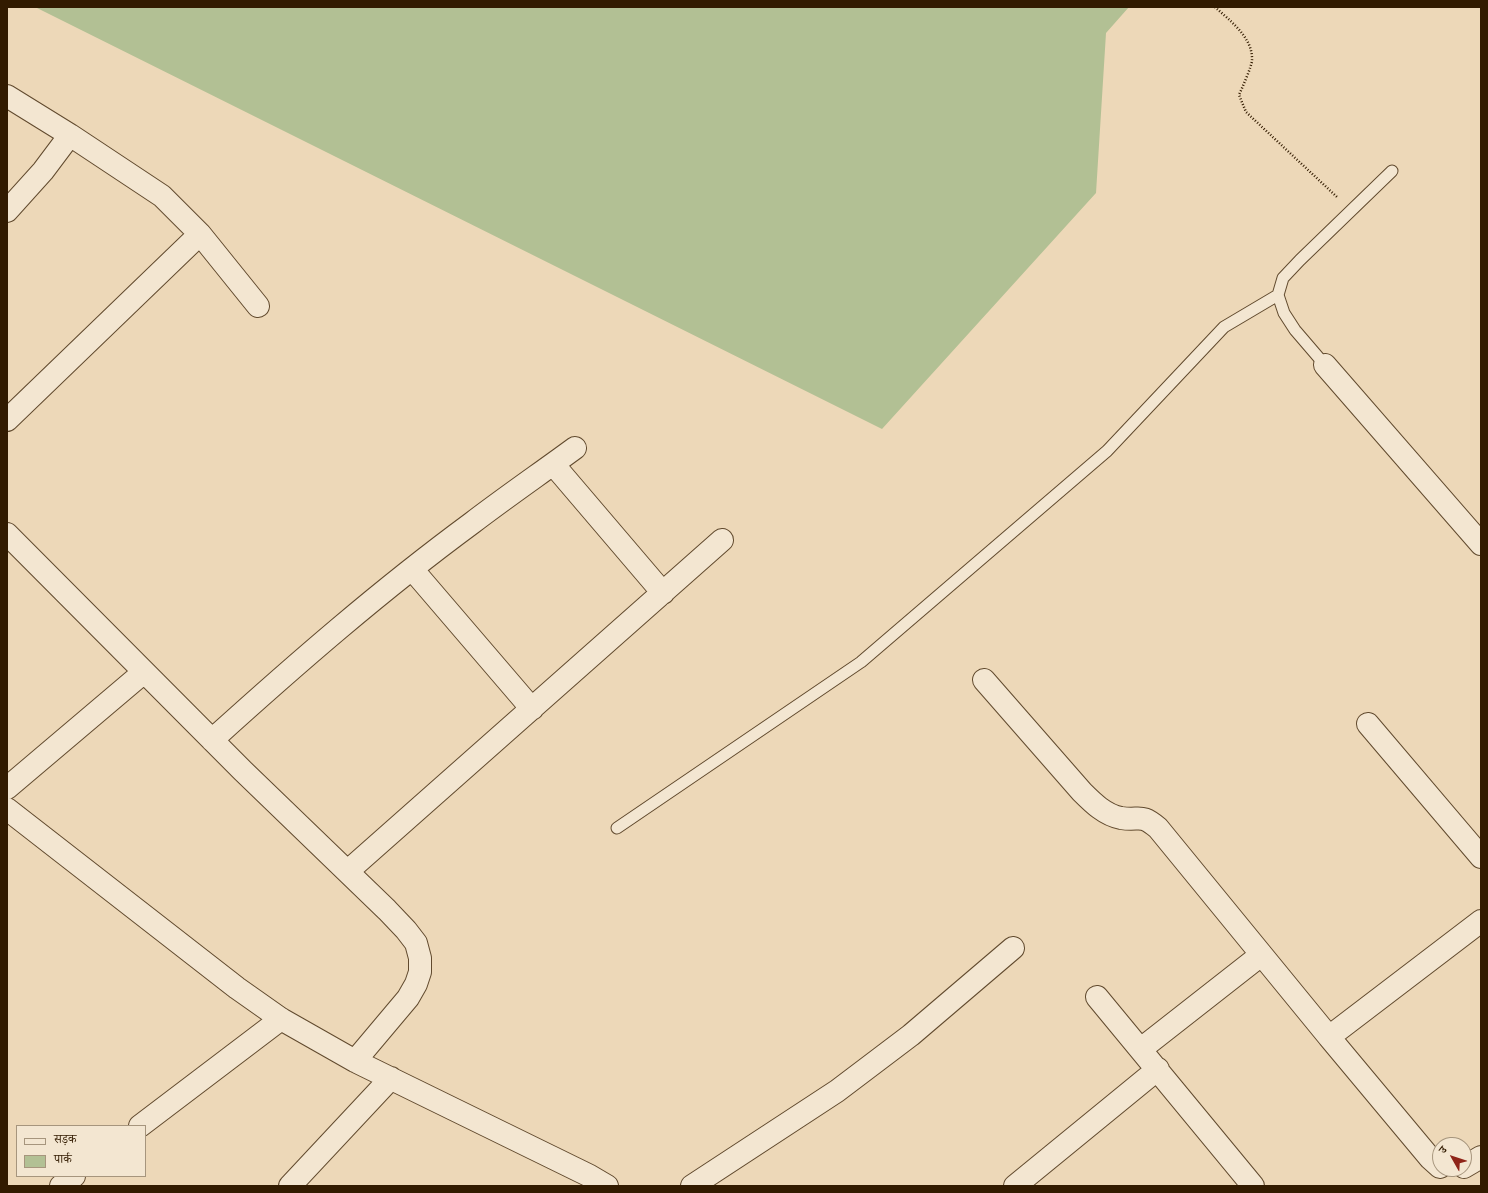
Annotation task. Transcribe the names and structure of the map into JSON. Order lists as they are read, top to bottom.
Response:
{
  "legend": ["सड़क", "पार्क"],
  "north": "top left"
}
